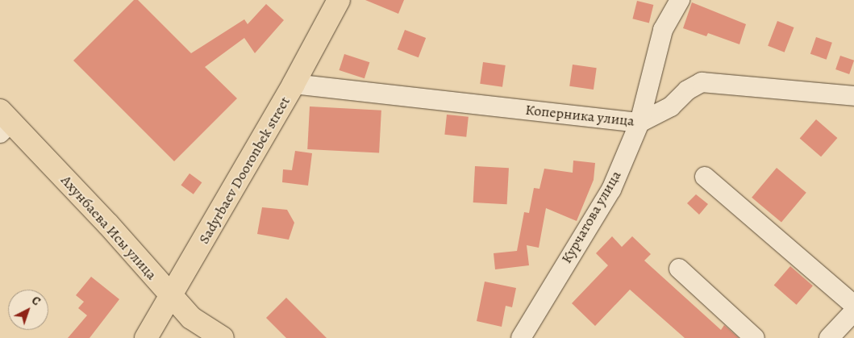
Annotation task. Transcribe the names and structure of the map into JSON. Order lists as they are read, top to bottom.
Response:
{
  "streets": {
    "main road": ["Sadyrbaev Dooronbek street", "Ахунбаева Исы улица"],
    "street": ["Коперника улица", "Курчатова улица"]
  },
  "crossings": [
    ["Коперника улица", "Sadyrbaev Dooronbek street"],
    ["Коперника улица", "Курчатова улица"],
    ["Sadyrbaev Dooronbek street", "Ахунбаева Исы улица"]
  ],
  "north": "top right"
}
